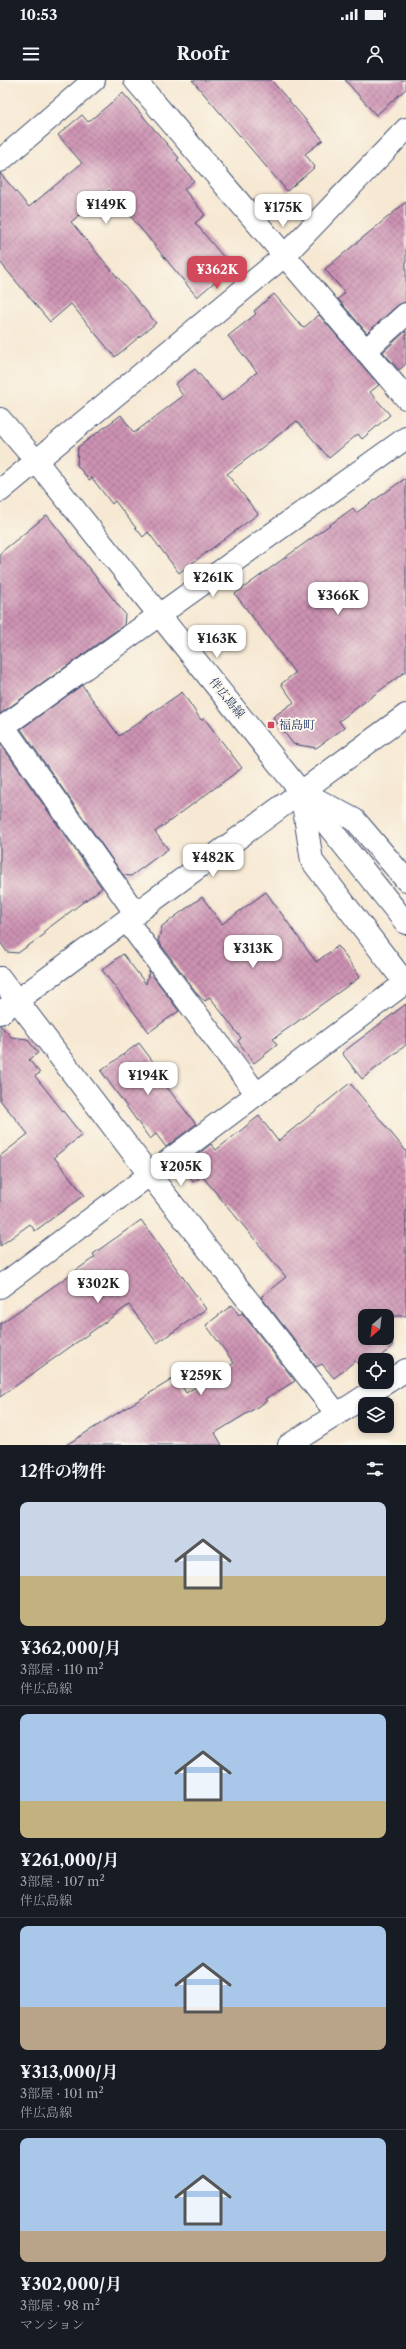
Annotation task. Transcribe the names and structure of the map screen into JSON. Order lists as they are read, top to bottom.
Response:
{
  "streets": {
    "street": ["伴広島線"]
  },
  "places": {
    "transit": ["福島町"]
  },
  "north": "bottom left",
  "page": {
    "status": "10:53",
    "header": "Roofr",
    "price": [
      "¥149K",
      "¥175K",
      "¥362K",
      "¥261K",
      "¥366K",
      "¥163K",
      "¥482K",
      "¥313K",
      "¥194K",
      "¥205K",
      "¥302K",
      "¥259K"
    ],
    "heading": "12件の物件",
    "list": [
      {
        "name": "¥362,000/月",
        "note": "3部屋 · 110 m² · 伴広島線"
      },
      {
        "name": "¥261,000/月",
        "note": "3部屋 · 107 m² · 伴広島線"
      },
      {
        "name": "¥313,000/月",
        "note": "3部屋 · 101 m² · 伴広島線"
      },
      {
        "name": "¥302,000/月",
        "note": "3部屋 · 98 m² · マンション"
      }
    ]
  }
}
